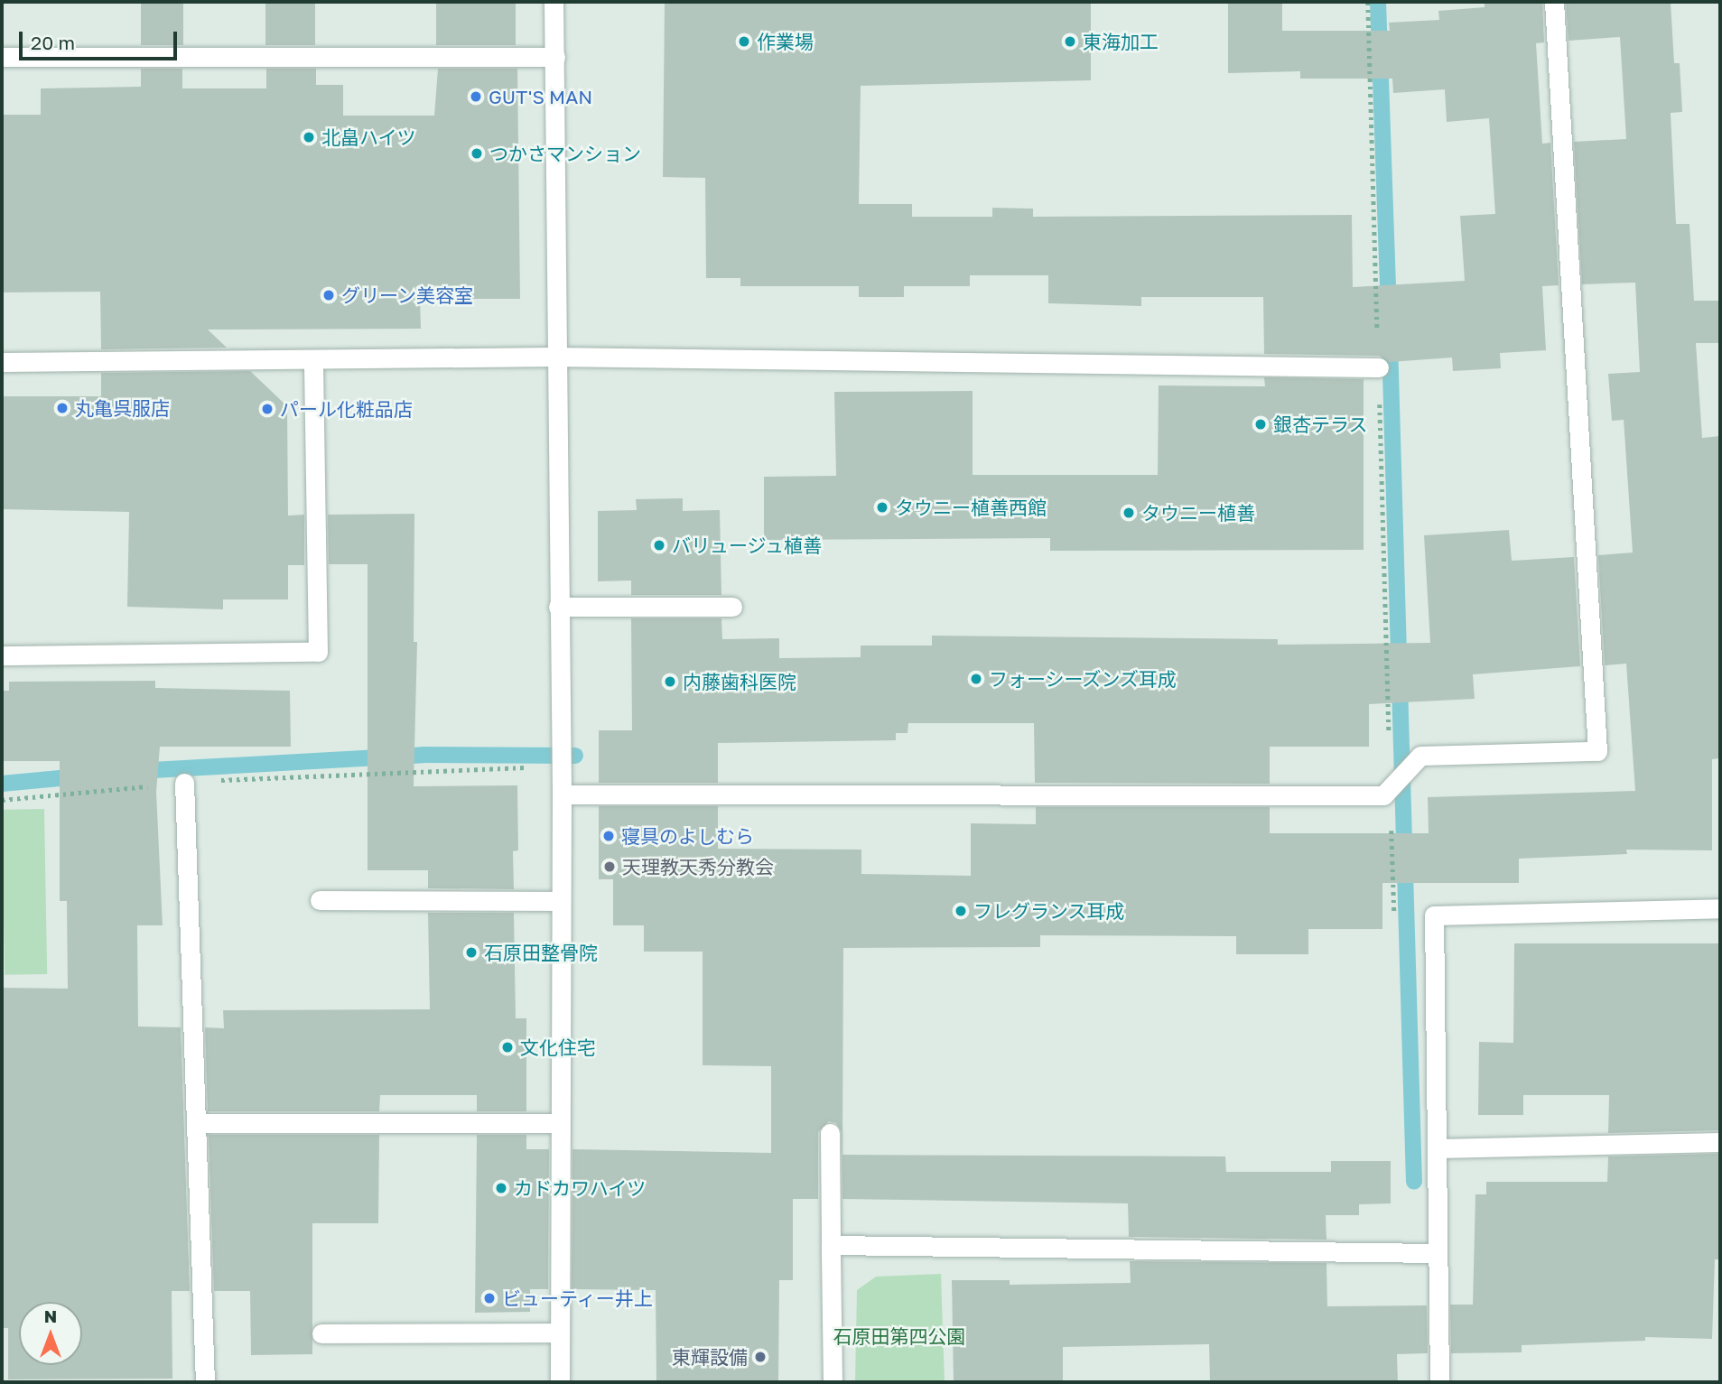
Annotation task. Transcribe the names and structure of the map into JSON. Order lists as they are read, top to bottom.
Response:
{
  "parks": ["石原田第四公園"],
  "places": [
    "作業場",
    "東海加工",
    "GUT'S MAN",
    "北畠ハイツ",
    "つかさマンション",
    "グリーン美容室",
    "丸亀呉服店",
    "パール化粧品店",
    "銀杏テラス",
    "タウニー植善西館",
    "タウニー植善",
    "バリュージュ植善",
    "フォーシーズンズ耳成",
    "内藤歯科医院",
    "寝具のよしむら",
    "天理教天秀分教会",
    "フレグランス耳成",
    "石原田整骨院",
    "文化住宅",
    "カドカワハイツ",
    "ビューティー井上",
    "東輝設備"
  ],
  "scale_bar": "20 m",
  "north": "top"
}
